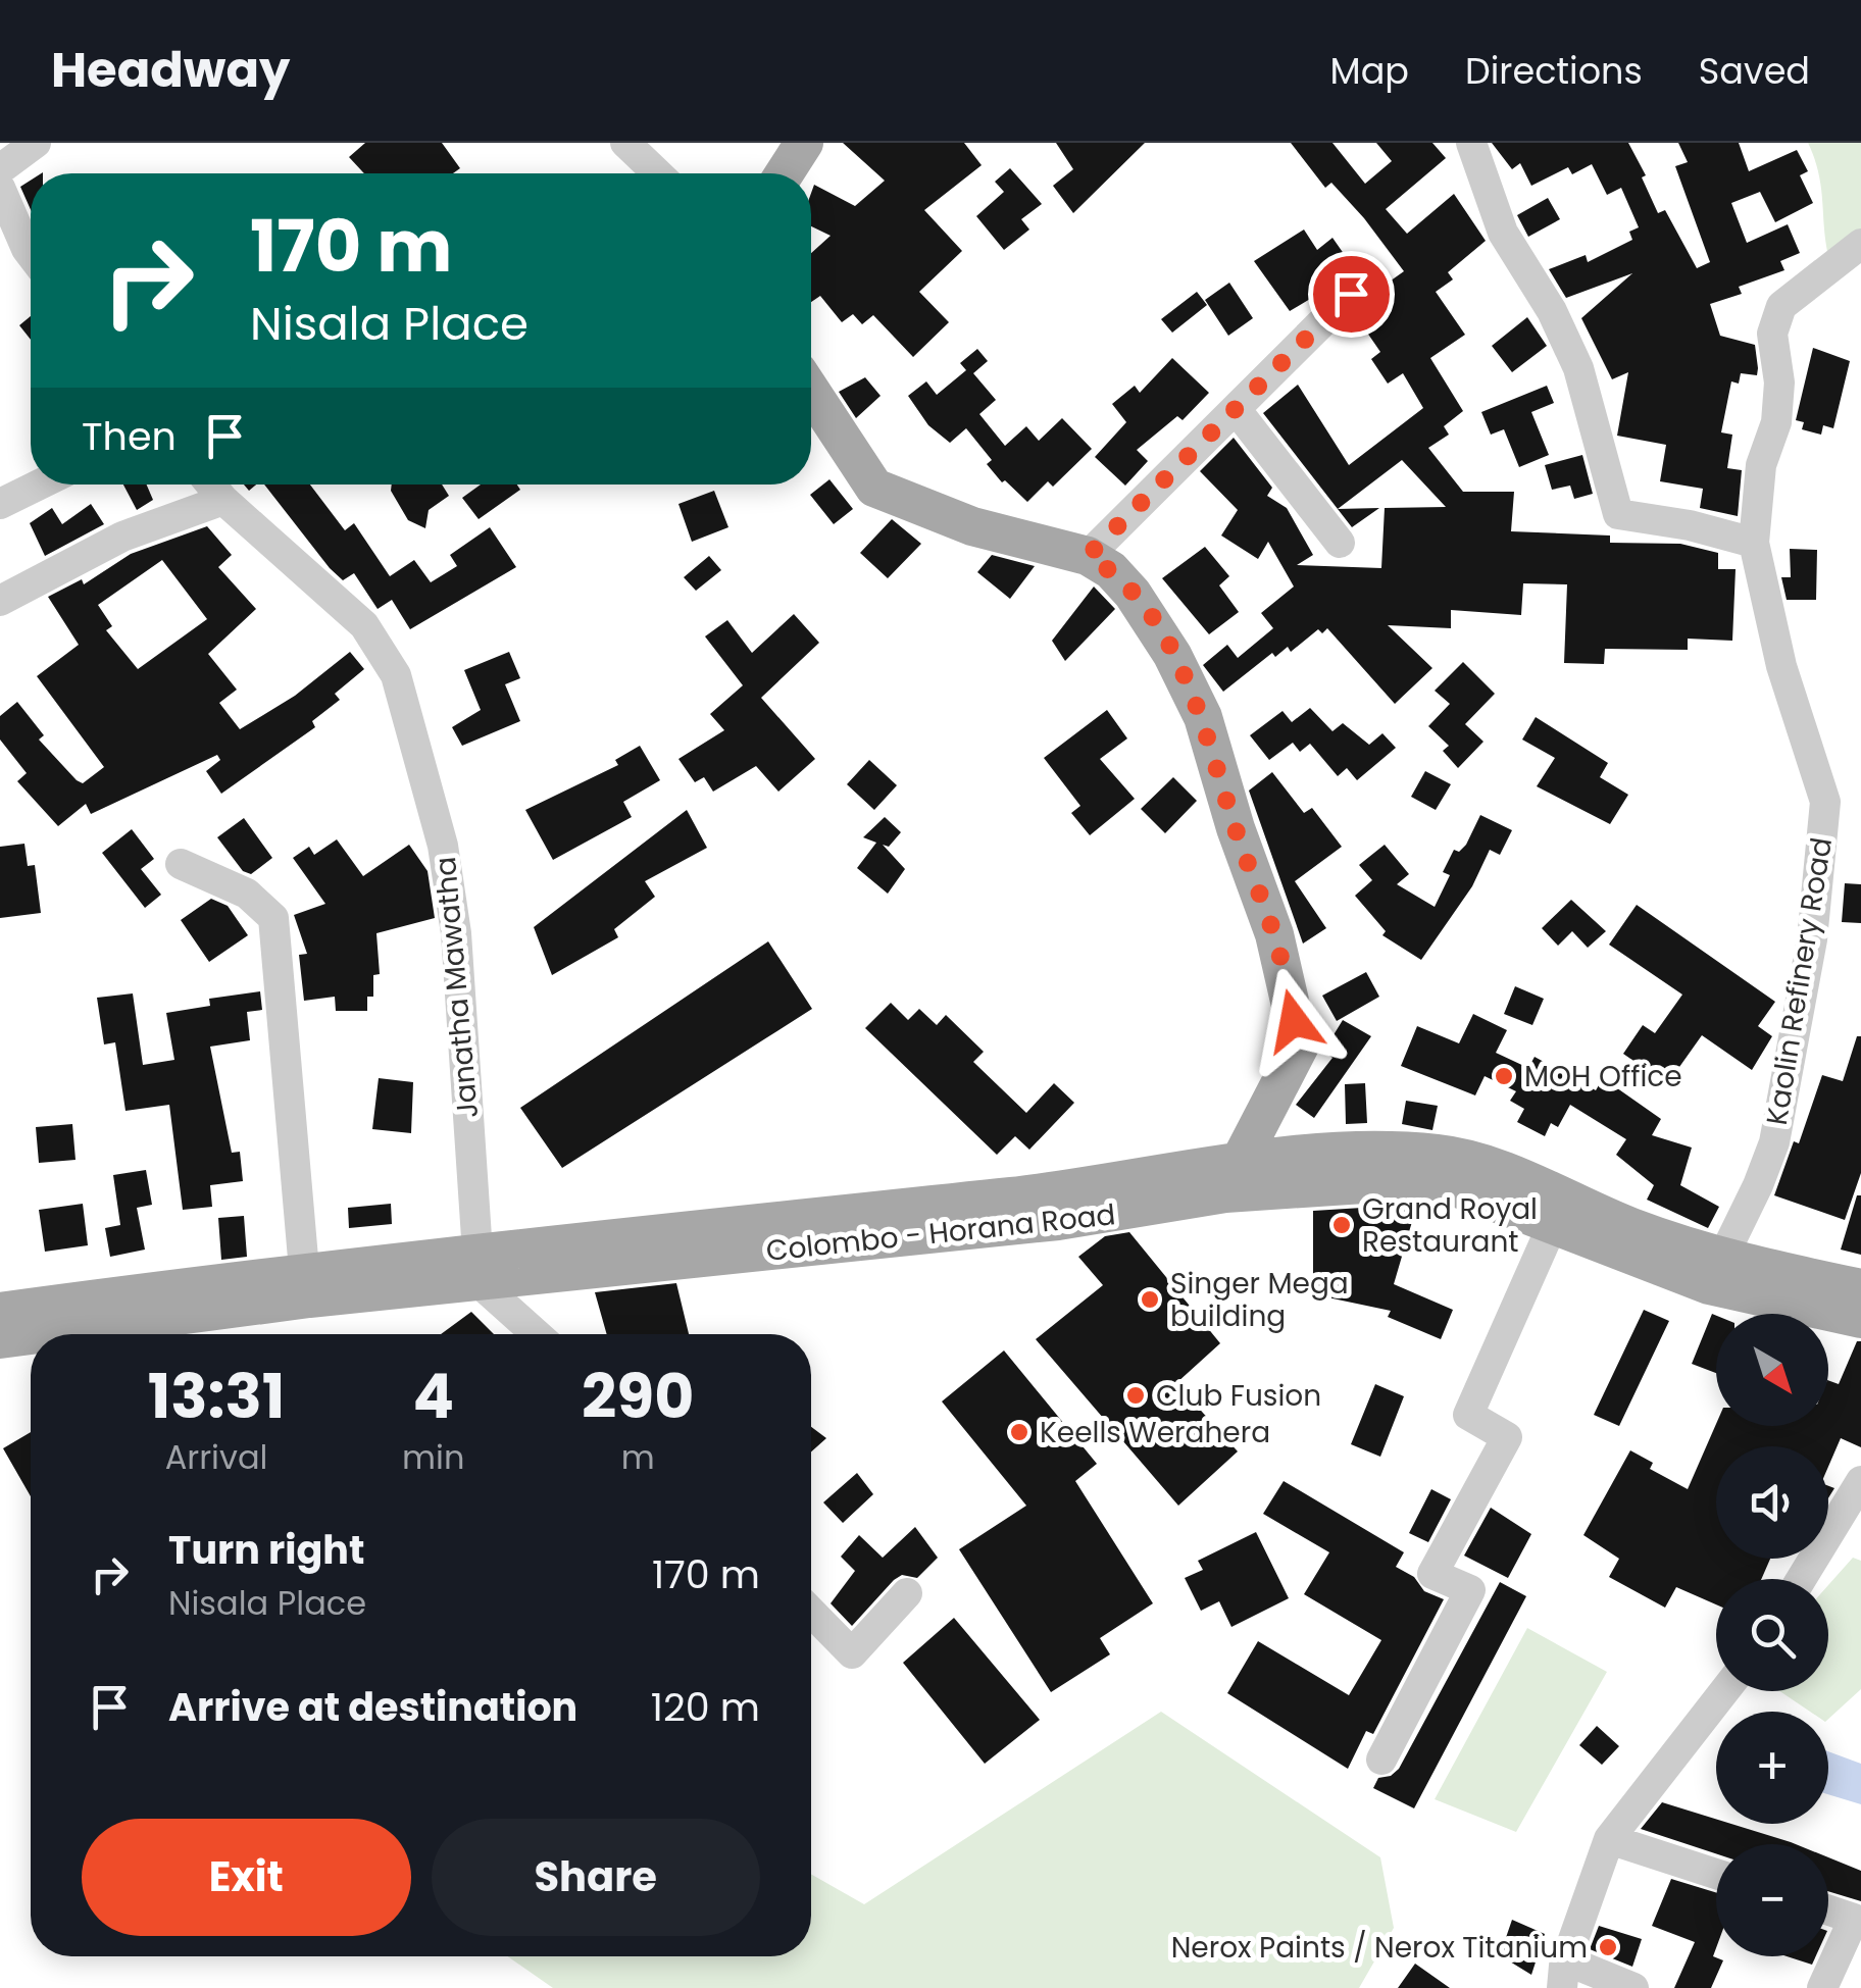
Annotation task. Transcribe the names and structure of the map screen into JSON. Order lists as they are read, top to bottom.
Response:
{
  "streets": {
    "main road": ["Colombo - Horana Road"],
    "street": ["Kaolin Refinery Road", "Janatha Mawatha"]
  },
  "crossings": [
    ["Kaolin Refinery Road", "Colombo - Horana Road"],
    ["Janatha Mawatha", "Colombo - Horana Road"]
  ],
  "places": [
    "MOH Office",
    "Grand Royal Restaurant",
    "Singer Mega building",
    "Club Fusion",
    "Keells Werahera",
    "Nerox Paints / Nerox Titanium"
  ],
  "north": "bottom right",
  "page": {
    "header": "Headway",
    "nav": ["Map", "Directions", "Saved"],
    "turn": ["170 m", "Nisala Place"],
    "then": "Then",
    "map_buttons": ["+", "−"],
    "eta": [
      "13:31",
      "Arrival",
      "4",
      "min",
      "290",
      "m"
    ],
    "list": [
      {
        "name": "Turn right",
        "note": "Nisala Place",
        "value": "170 m"
      },
      {
        "name": "Arrive at destination",
        "value": "120 m"
      }
    ],
    "buttons": ["Exit", "Share"]
  }
}
